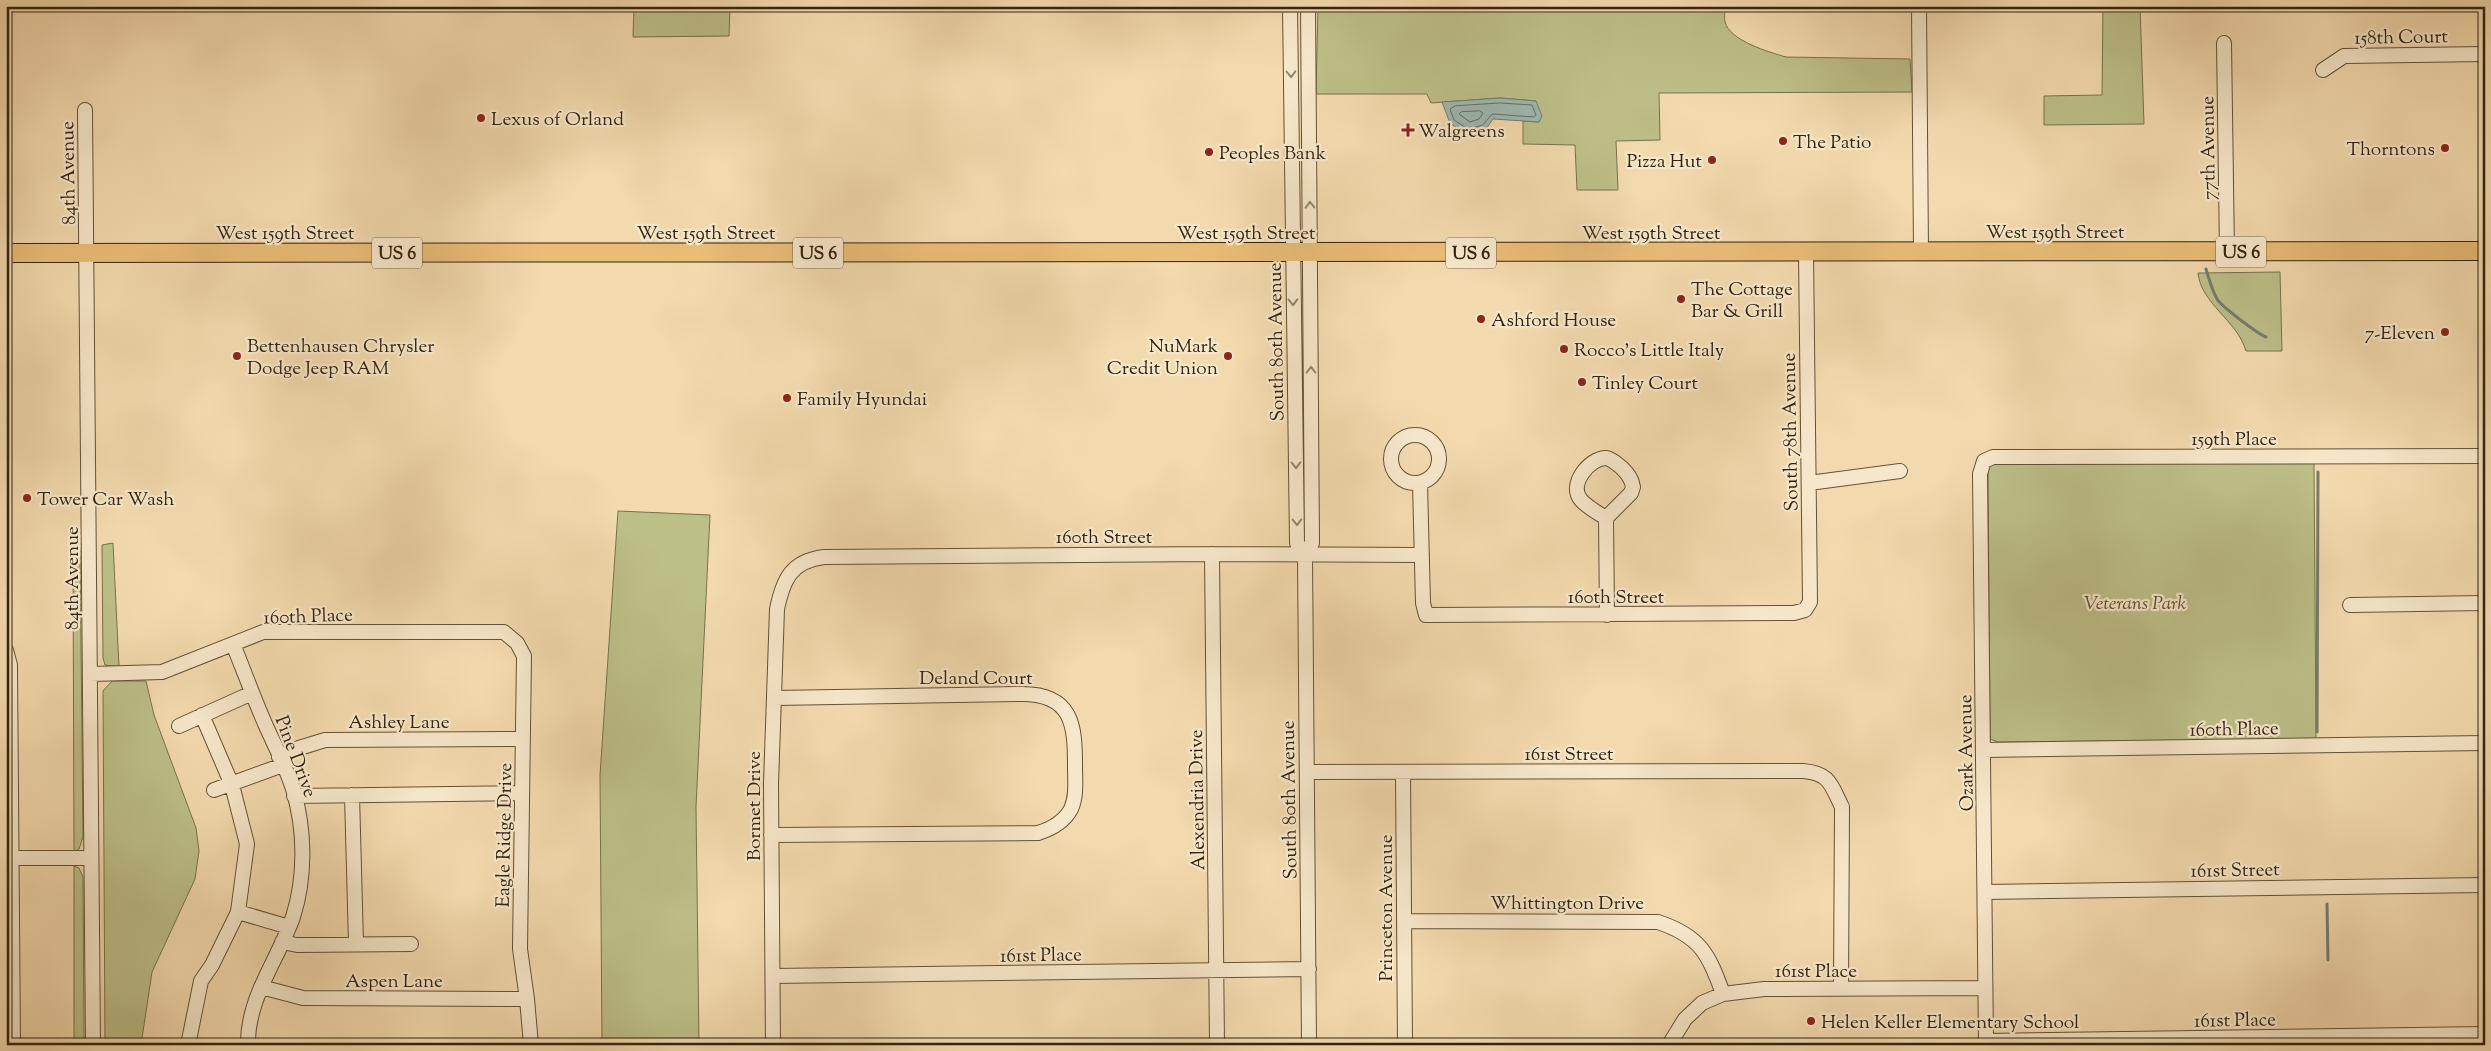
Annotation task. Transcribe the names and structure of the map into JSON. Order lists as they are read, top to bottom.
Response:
{
  "streets": {
    "main road": ["West 159th Street", "US 6"],
    "street": [
      "158th Court",
      "77th Avenue",
      "84th Avenue",
      "South 80th Avenue",
      "South 78th Avenue",
      "159th Place",
      "160th Street",
      "160th Place",
      "Deland Court",
      "Ashley Lane",
      "161st Street",
      "Ozark Avenue",
      "Pine Drive",
      "Alexendria Drive",
      "Bormet Drive",
      "Eagle Ridge Drive",
      "Whittington Drive",
      "Princeton Avenue",
      "161st Place",
      "Aspen Lane"
    ]
  },
  "crossings": [
    ["77th Avenue", "West 159th Street"],
    ["84th Avenue", "West 159th Street"],
    ["84th Avenue", "160th Place"],
    ["West 159th Street", "South 80th Avenue"],
    ["West 159th Street", "South 78th Avenue"],
    ["South 80th Avenue", "160th Street"],
    ["South 80th Avenue", "161st Street"],
    ["South 80th Avenue", "161st Place"],
    ["South 78th Avenue", "160th Street"],
    ["159th Place", "Ozark Avenue"],
    ["160th Street", "Alexendria Drive"],
    ["160th Street", "Bormet Drive"],
    ["160th Place", "Ozark Avenue"],
    ["160th Place", "Pine Drive"],
    ["160th Place", "Eagle Ridge Drive"],
    ["Deland Court", "Bormet Drive"],
    ["Ashley Lane", "Pine Drive"],
    ["Ashley Lane", "Eagle Ridge Drive"],
    ["161st Street", "Ozark Avenue"],
    ["161st Street", "Princeton Avenue"],
    ["161st Street", "161st Place"],
    ["Ozark Avenue", "161st Place"],
    ["Pine Drive", "Aspen Lane"],
    ["Alexendria Drive", "161st Place"],
    ["Bormet Drive", "161st Place"],
    ["Eagle Ridge Drive", "Aspen Lane"],
    ["Whittington Drive", "Princeton Avenue"],
    ["Whittington Drive", "161st Place"]
  ],
  "parks": ["Veterans Park"],
  "places": {
    "other": [
      "Lexus of Orland",
      "The Patio",
      "Thorntons",
      "Peoples Bank",
      "Pizza Hut",
      "The Cottage Bar & Grill",
      "Ashford House",
      "7-Eleven",
      "Rocco's Little Italy",
      "Bettenhausen Chrysler Dodge Jeep RAM",
      "NuMark Credit Union",
      "Tinley Court",
      "Family Hyundai",
      "Tower Car Wash",
      "Helen Keller Elementary School"
    ],
    "health": ["Walgreens"]
  }
}
